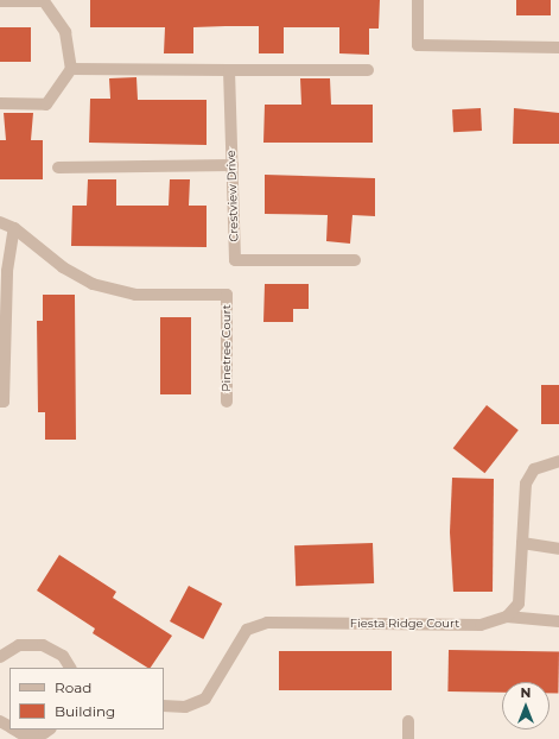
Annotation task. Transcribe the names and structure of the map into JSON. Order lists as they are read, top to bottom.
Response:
{
  "streets": {
    "street": ["Crestview Drive", "Pinetree Court", "Fiesta Ridge Court"]
  },
  "legend": ["Road", "Building"],
  "north": "top"
}
